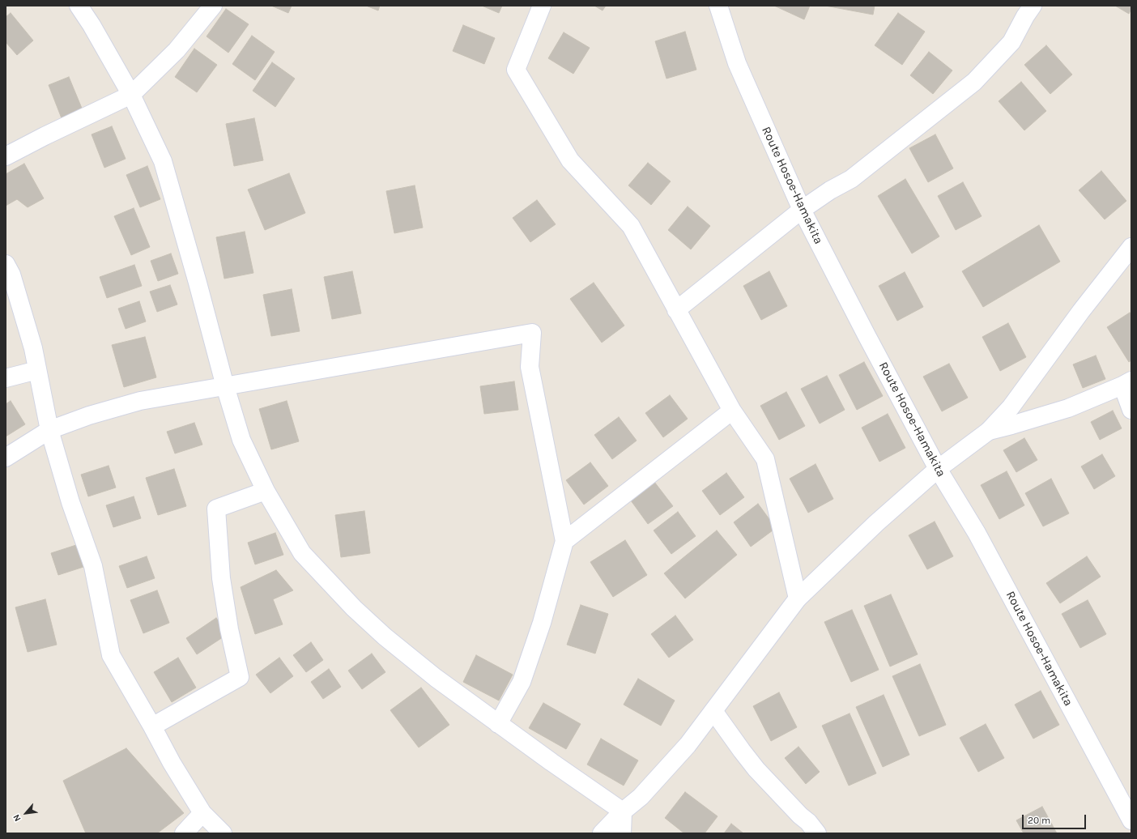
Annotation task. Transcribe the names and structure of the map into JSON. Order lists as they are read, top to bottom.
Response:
{
  "streets": {
    "street": ["Route Hosoe-Hamakita"]
  },
  "scale_bar": "20 m",
  "north": "bottom left"
}
